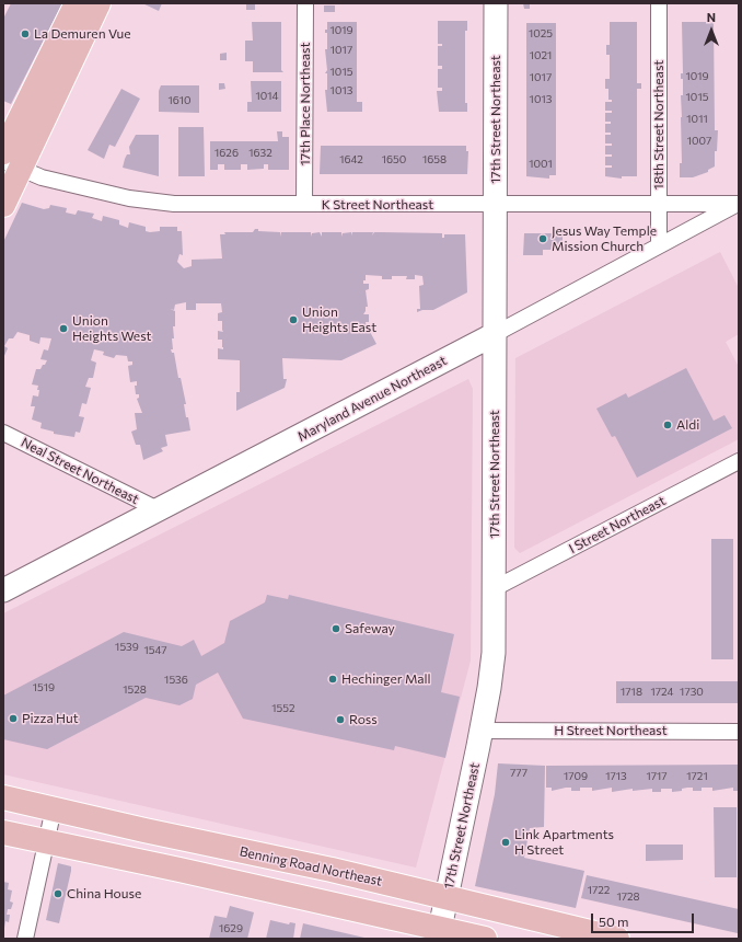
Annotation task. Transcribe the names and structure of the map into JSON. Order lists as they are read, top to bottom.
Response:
{
  "streets": {
    "main road": ["17th Street Northeast", "Maryland Avenue Northeast", "Benning Road Northeast"],
    "street": [
      "17th Place Northeast",
      "18th Street Northeast",
      "K Street Northeast",
      "Neal Street Northeast",
      "I Street Northeast",
      "H Street Northeast"
    ]
  },
  "crossings": [
    ["17th Place Northeast", "K Street Northeast"],
    ["17th Street Northeast", "K Street Northeast"],
    ["17th Street Northeast", "Maryland Avenue Northeast"],
    ["17th Street Northeast", "I Street Northeast"],
    ["17th Street Northeast", "H Street Northeast"],
    ["17th Street Northeast", "Benning Road Northeast"],
    ["18th Street Northeast", "K Street Northeast"],
    ["18th Street Northeast", "Maryland Avenue Northeast"],
    ["K Street Northeast", "Maryland Avenue Northeast"],
    ["Maryland Avenue Northeast", "Neal Street Northeast"]
  ],
  "places": [
    "La Demuren Vue",
    "Jesus Way Temple Mission Church",
    "Union Heights East",
    "Union Heights West",
    "Aldi",
    "Safeway",
    "Hechinger Mall",
    "Pizza Hut",
    "Ross",
    "Link Apartments H Street",
    "China House"
  ],
  "house_numbers": [
    "1019",
    "1025",
    "1017",
    "1021",
    "1015",
    "1019",
    "1017",
    "1013",
    "1014",
    "1015",
    "1013",
    "1610",
    "1011",
    "1007",
    "1626",
    "1632",
    "1642",
    "1650",
    "1658",
    "1001",
    "1539",
    "1547",
    "1536",
    "1519",
    "1528",
    "1718",
    "1724",
    "1730",
    "1552",
    "777",
    "1709",
    "1713",
    "1717",
    "1721",
    "1722",
    "1728",
    "1629"
  ],
  "scale_bar": "50 m",
  "north": "top"
}
